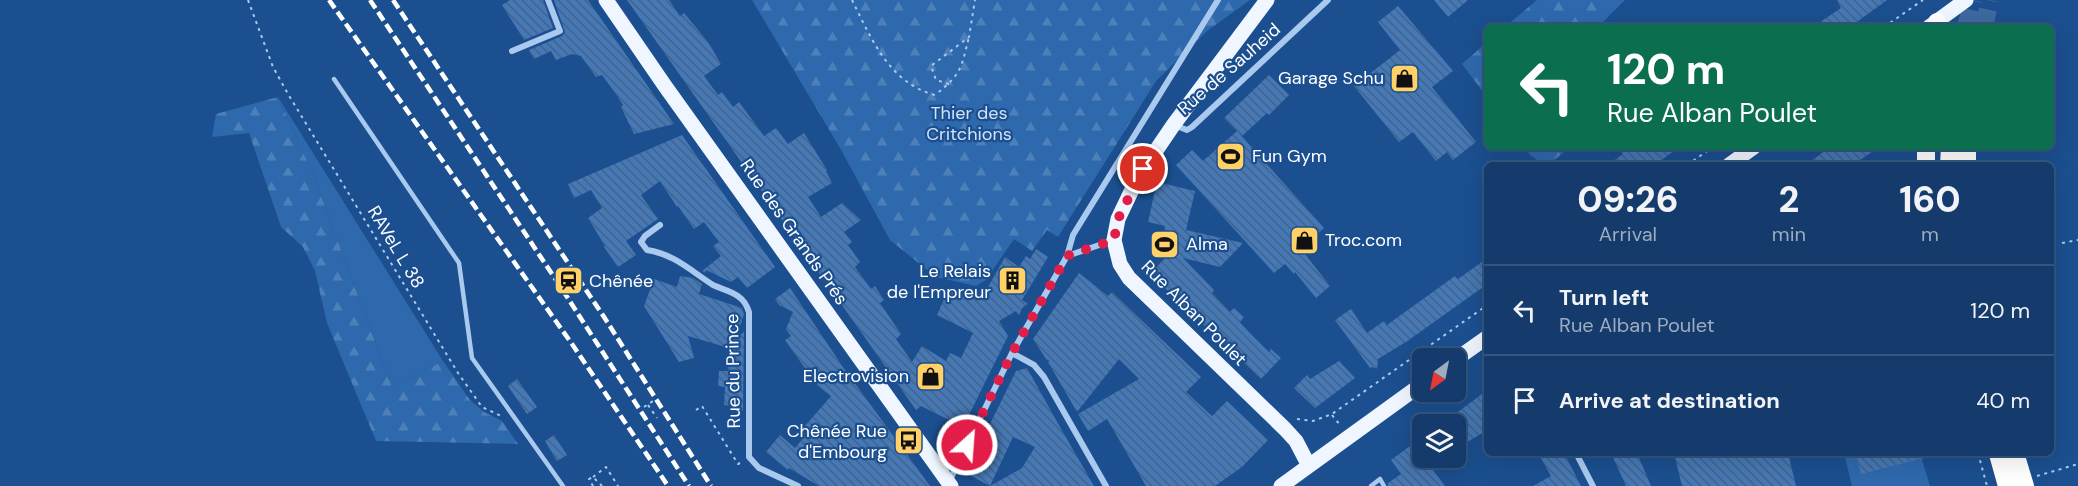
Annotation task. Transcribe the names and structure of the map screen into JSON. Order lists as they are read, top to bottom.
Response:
{
  "streets": {
    "main road": ["Rue des Grands Prés", "Rue Alban Poulet"],
    "street": ["Rue de Sauheid", "Rue du Prince"],
    "path": ["RAVeL L 38"]
  },
  "parks": ["Thier des Critchions"],
  "places": {
    "shop": ["Garage Schu", "Troc.com", "Electrovision"],
    "sports": ["Fun Gym", "Alma"],
    "station": ["Chênée"],
    "building": ["Le Relais de l'Empreur"],
    "bus stop": ["Chênée Rue d'Embourg"]
  },
  "north": "bottom left",
  "page": {
    "turn": ["120 m", "Rue Alban Poulet"],
    "eta": [
      "09:26",
      "Arrival",
      "2",
      "min",
      "160",
      "m"
    ],
    "list": [
      {
        "name": "Turn left",
        "note": "Rue Alban Poulet",
        "value": "120 m"
      },
      {
        "name": "Arrive at destination",
        "value": "40 m"
      }
    ]
  }
}
